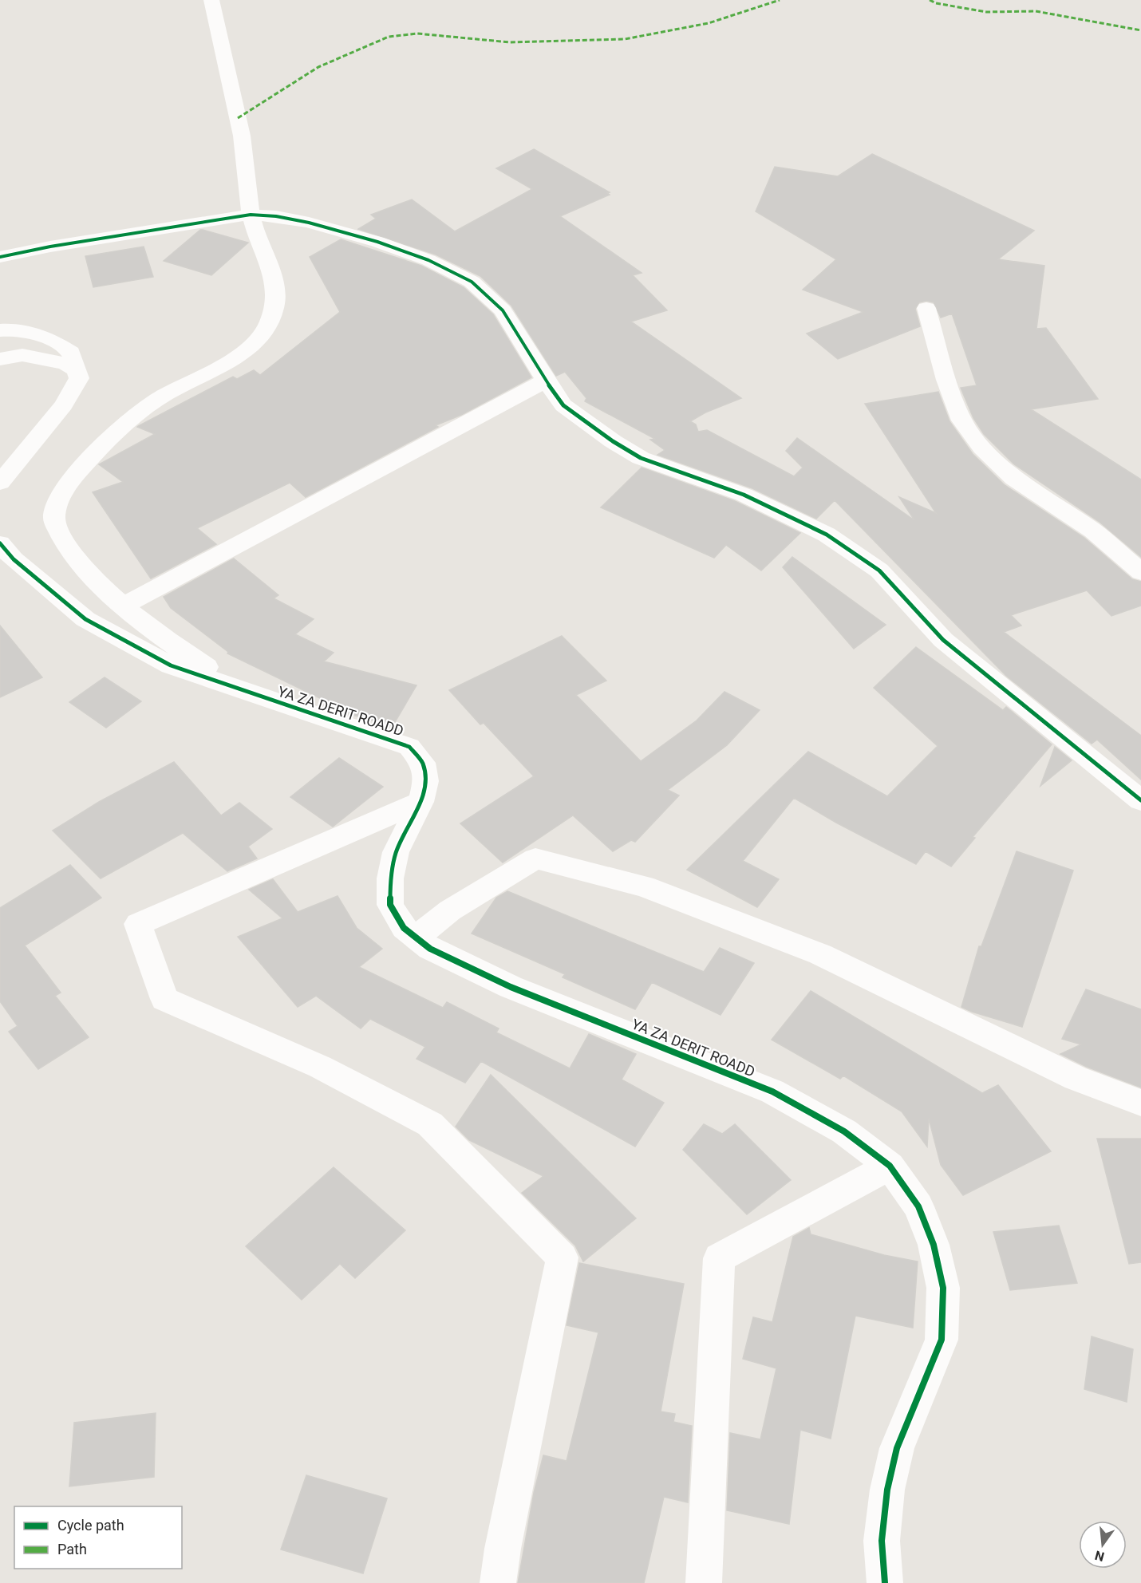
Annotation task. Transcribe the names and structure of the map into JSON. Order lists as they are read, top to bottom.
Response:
{
  "streets": {
    "street": ["YA ZA DERIT ROADD"]
  },
  "legend": ["Cycle path", "Path"],
  "north": "bottom"
}
